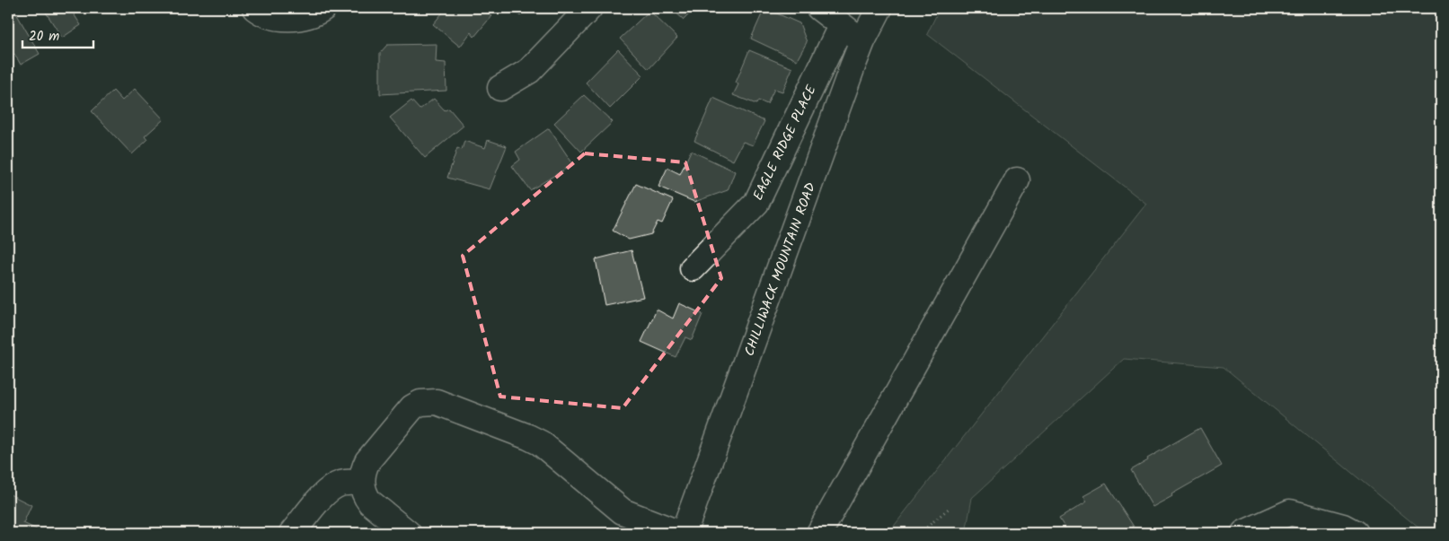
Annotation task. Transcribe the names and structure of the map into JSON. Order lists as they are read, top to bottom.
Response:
{
  "streets": {
    "street": ["EAGLE RIDGE PLACE", "CHILLIWACK MOUNTAIN ROAD"]
  },
  "scale_bar": "20 m"
}
